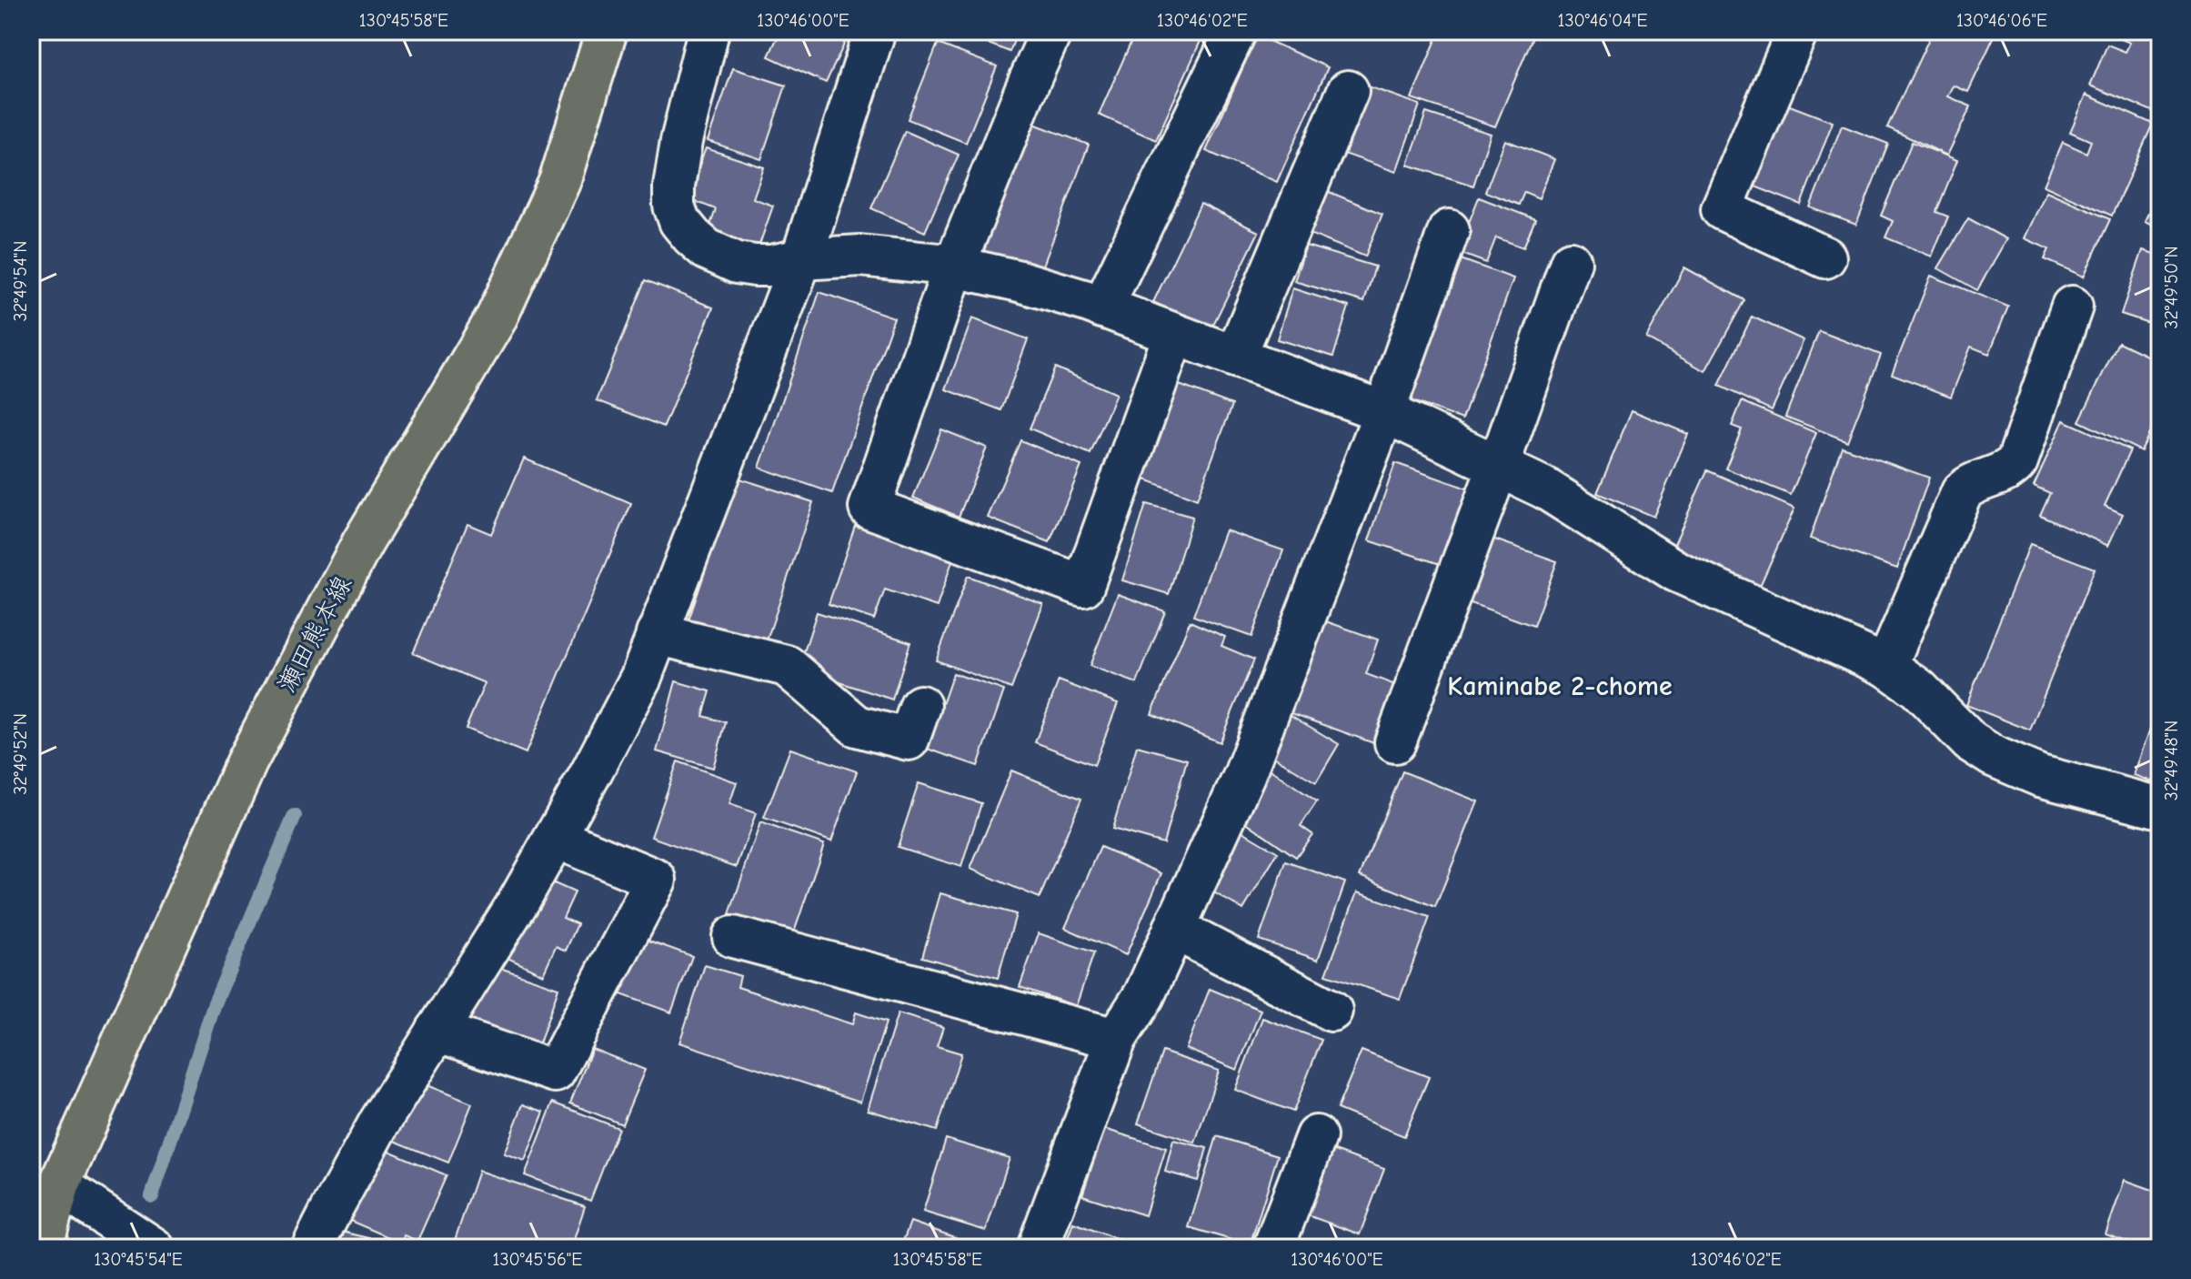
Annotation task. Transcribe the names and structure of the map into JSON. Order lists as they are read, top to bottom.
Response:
{
  "streets": {
    "main road": ["瀬田熊本線"]
  },
  "districts": ["Kaminabe 2-chome"],
  "coordinates": [
    "130°45'58\"E",
    "130°46'00\"E",
    "130°46'02\"E",
    "130°46'04\"E",
    "130°46'06\"E",
    "32°49'54\"N",
    "32°49'50\"N",
    "32°49'52\"N",
    "32°49'48\"N",
    "130°45'54\"E",
    "130°45'56\"E"
  ]
}
